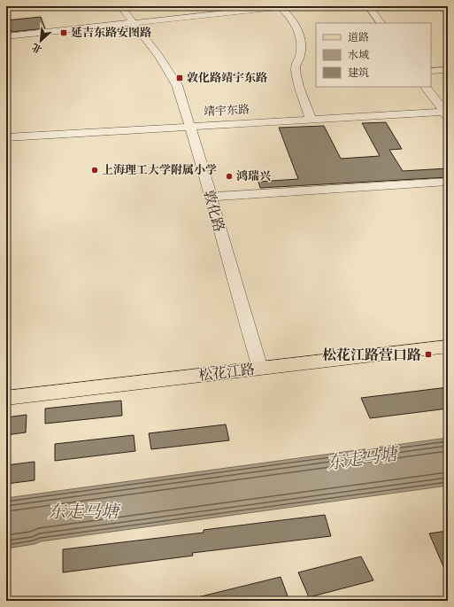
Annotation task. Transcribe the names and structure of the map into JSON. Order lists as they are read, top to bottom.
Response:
{
  "streets": {
    "main road": ["松花江路"],
    "street": ["靖宇东路", "敦化路"]
  },
  "crossings": [
    ["靖宇东路", "敦化路"],
    ["敦化路", "松花江路"]
  ],
  "water": ["东走马塘"],
  "places": {
    "transit": ["延吉东路安图路", "敦化路靖宇东路", "松花江路营口路"],
    "other": ["上海理工大学附属小学", "鸿瑞兴"]
  },
  "legend": ["道路", "水域", "建筑"],
  "north": "bottom left"
}
